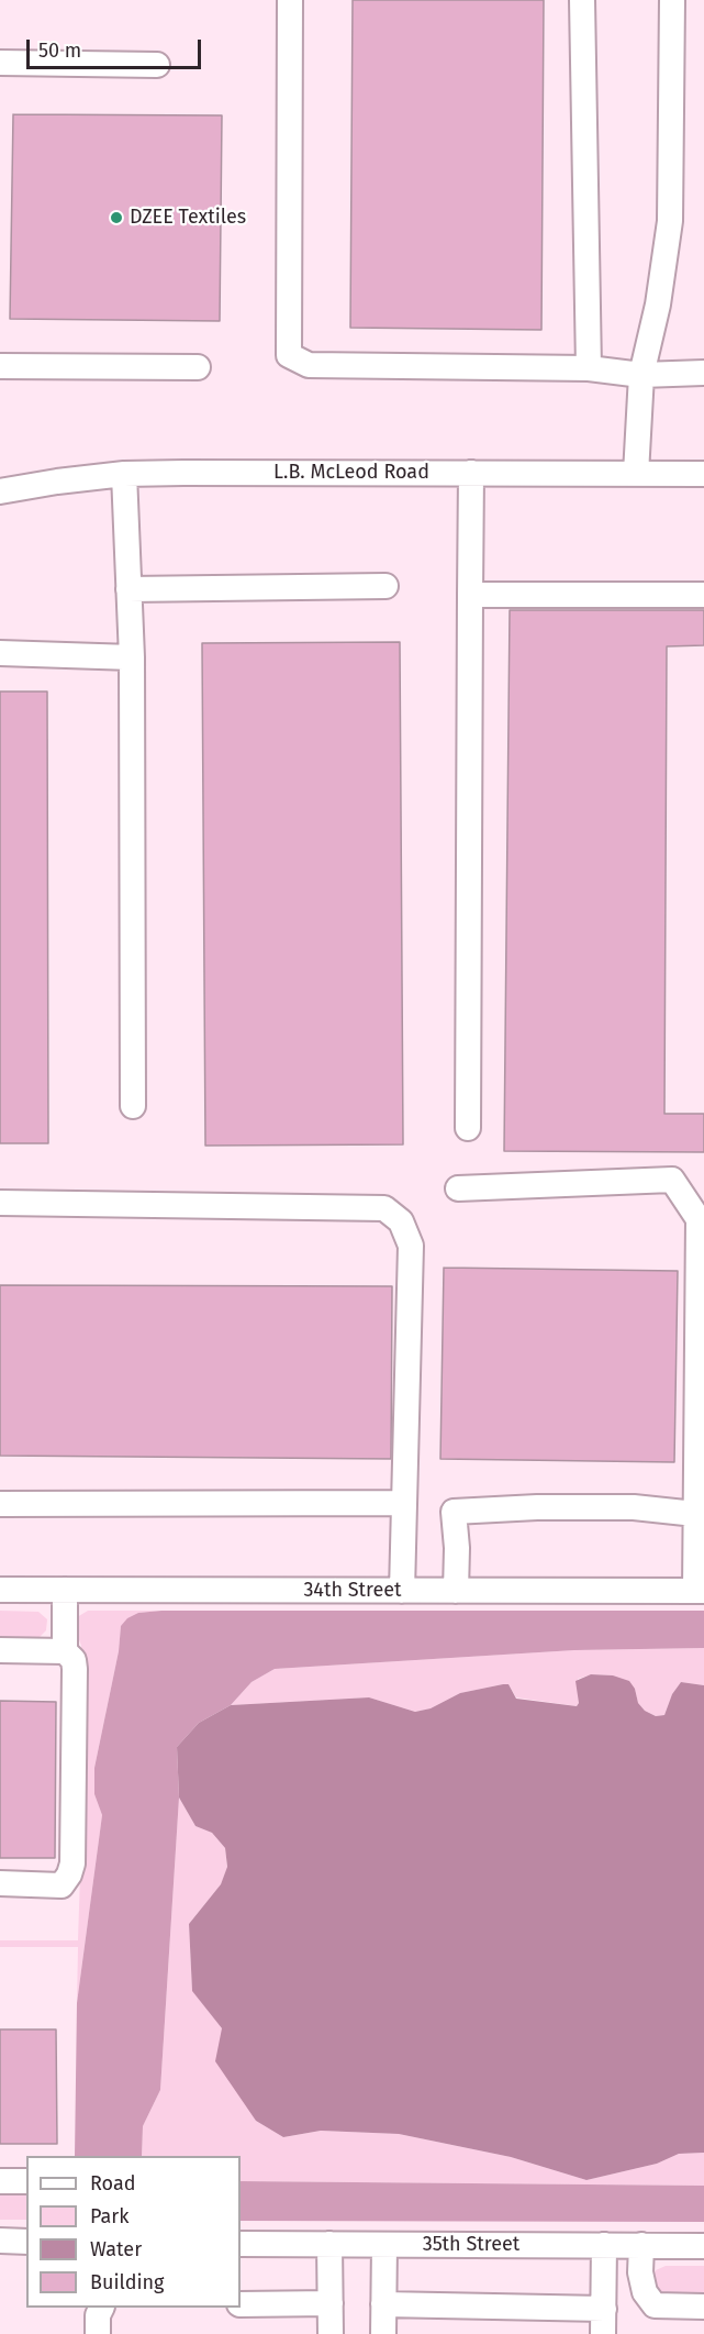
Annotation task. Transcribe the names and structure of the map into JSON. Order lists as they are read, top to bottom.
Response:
{
  "streets": {
    "street": ["L.B. McLeod Road", "34th Street", "35th Street"]
  },
  "places": ["DZEE Textiles"],
  "legend": [
    "Road",
    "Park",
    "Water",
    "Building"
  ],
  "scale_bar": "50 m"
}
